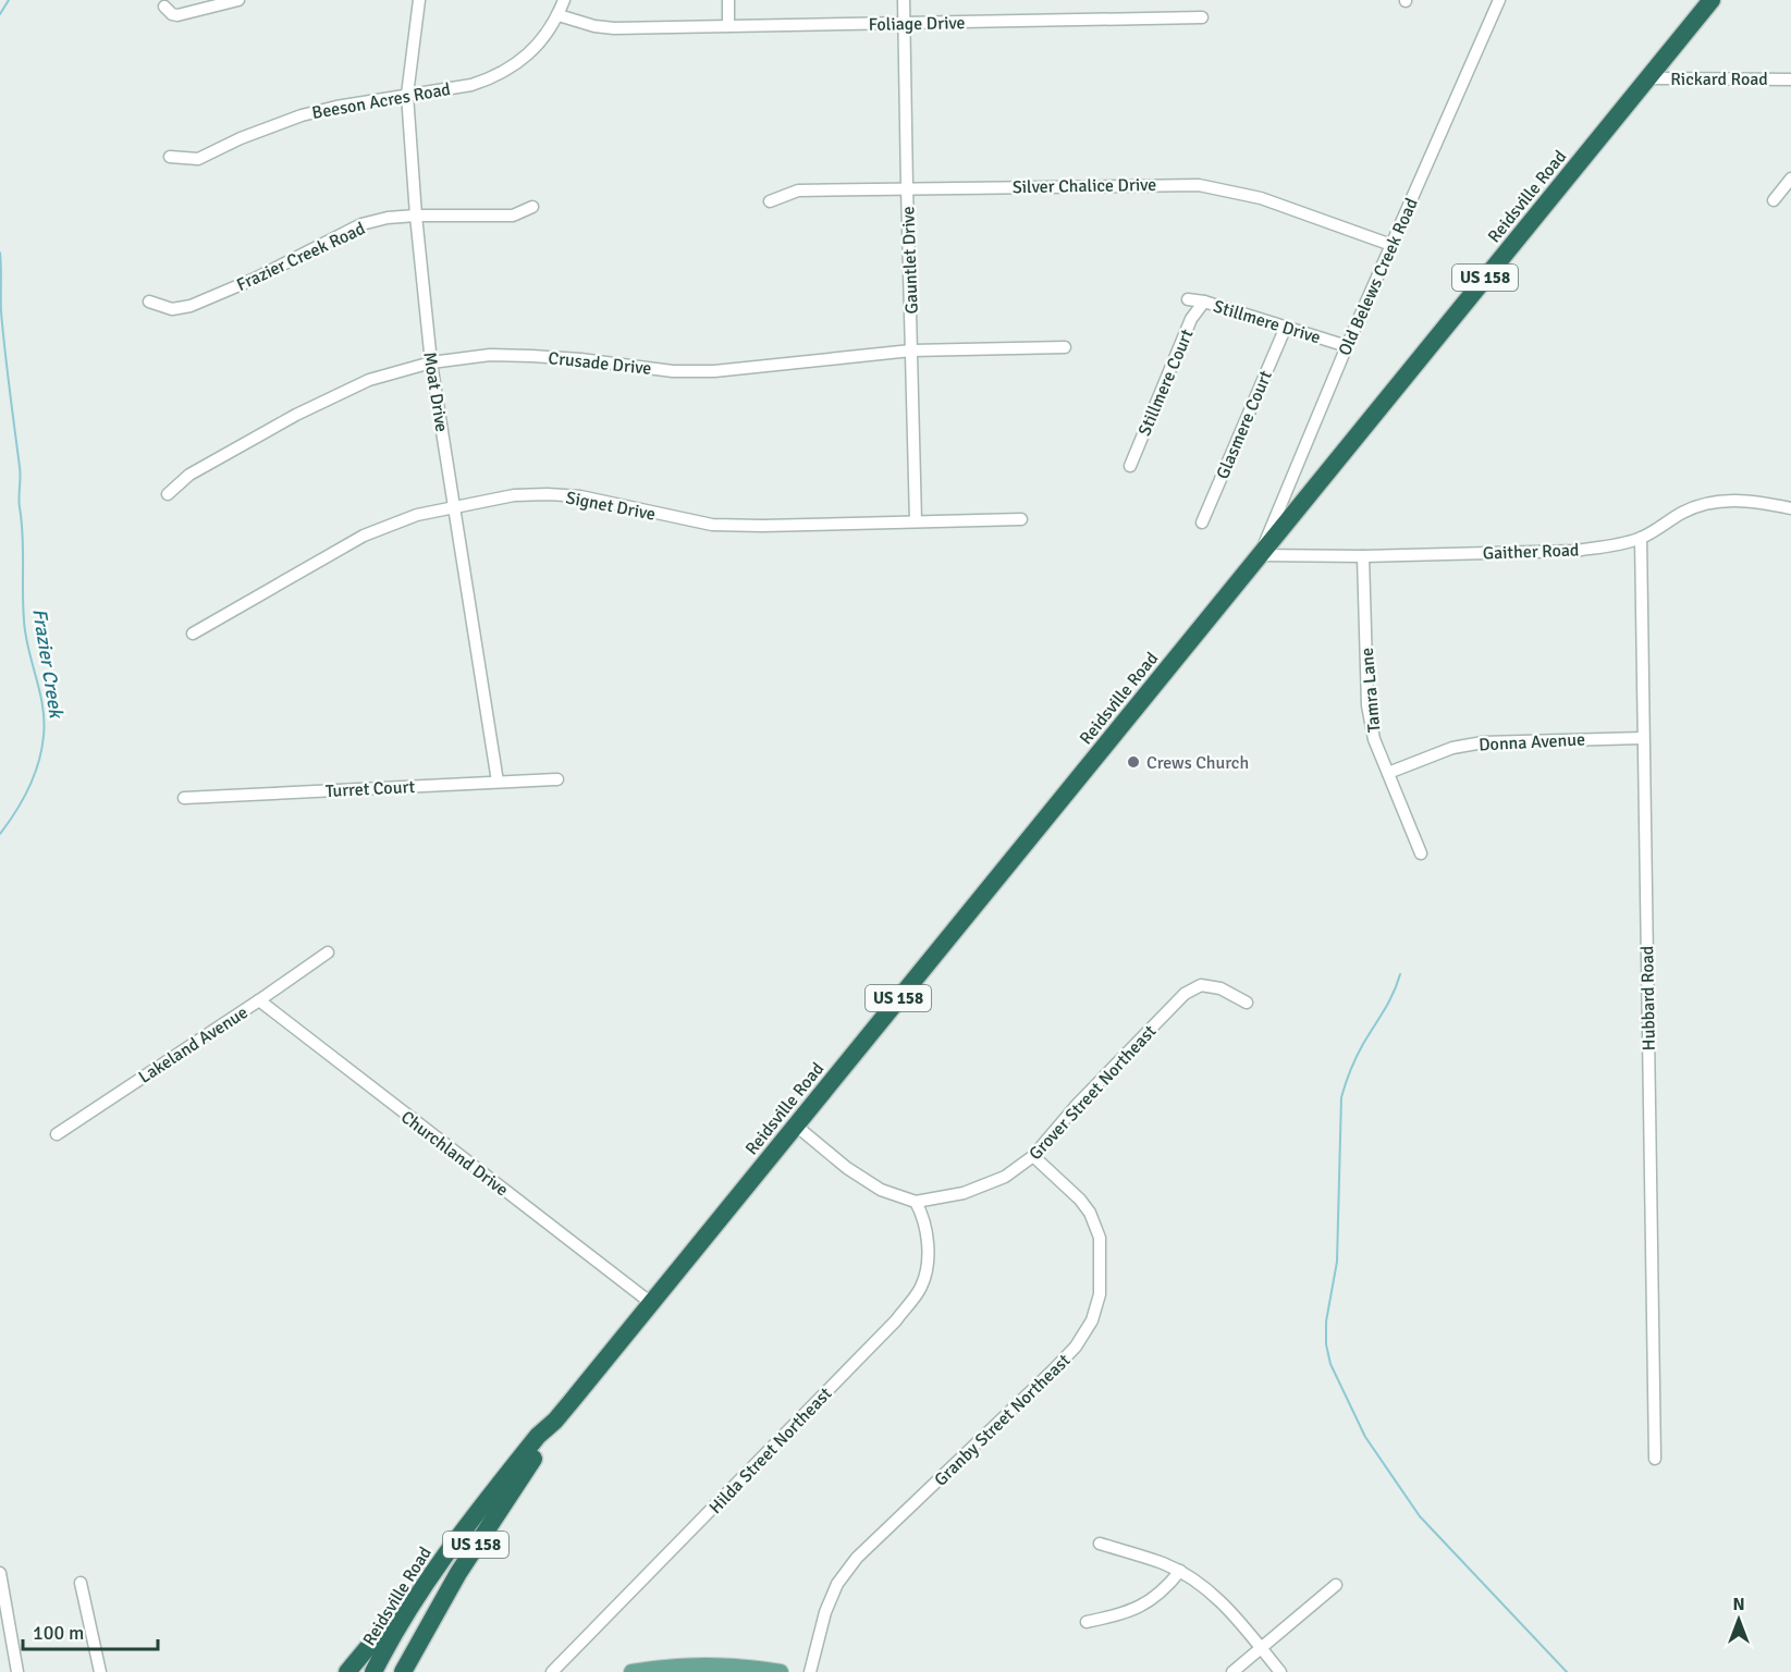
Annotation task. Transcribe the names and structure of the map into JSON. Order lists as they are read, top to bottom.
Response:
{
  "streets": {
    "highway": ["Reidsville Road", "US 158"],
    "street": [
      "Foliage Drive",
      "Rickard Road",
      "Beeson Acres Road",
      "Silver Chalice Drive",
      "Frazier Creek Road",
      "Gauntlet Drive",
      "Old Belews Creek Road",
      "Stillmere Drive",
      "Crusade Drive",
      "Stillmere Court",
      "Moat Drive",
      "Glasmere Court",
      "Signet Drive",
      "Gaither Road",
      "Tamra Lane",
      "Donna Avenue",
      "Turret Court",
      "Hubbard Road",
      "Lakeland Avenue",
      "Grover Street Northeast",
      "Churchland Drive",
      "Granby Street Northeast",
      "Hilda Street Northeast"
    ]
  },
  "crossings": [
    ["Foliage Drive", "Beeson Acres Road"],
    ["Foliage Drive", "Gauntlet Drive"],
    ["Rickard Road", "Reidsville Road"],
    ["Beeson Acres Road", "Moat Drive"],
    ["Silver Chalice Drive", "Gauntlet Drive"],
    ["Silver Chalice Drive", "Old Belews Creek Road"],
    ["Reidsville Road", "Old Belews Creek Road"],
    ["Reidsville Road", "Gaither Road"],
    ["Reidsville Road", "Churchland Drive"],
    ["Frazier Creek Road", "Moat Drive"],
    ["Gauntlet Drive", "Crusade Drive"],
    ["Gauntlet Drive", "Signet Drive"],
    ["Old Belews Creek Road", "Stillmere Drive"],
    ["Old Belews Creek Road", "Gaither Road"],
    ["Stillmere Drive", "Stillmere Court"],
    ["Stillmere Drive", "Glasmere Court"],
    ["Crusade Drive", "Moat Drive"],
    ["Moat Drive", "Signet Drive"],
    ["Moat Drive", "Turret Court"],
    ["Gaither Road", "Tamra Lane"],
    ["Gaither Road", "Hubbard Road"],
    ["Tamra Lane", "Donna Avenue"],
    ["Donna Avenue", "Hubbard Road"],
    ["Lakeland Avenue", "Churchland Drive"],
    ["Grover Street Northeast", "Granby Street Northeast"],
    ["Grover Street Northeast", "Hilda Street Northeast"]
  ],
  "water": ["Frazier Creek"],
  "places": ["Crews Church"],
  "scale_bar": "100 m",
  "north": "top"
}
